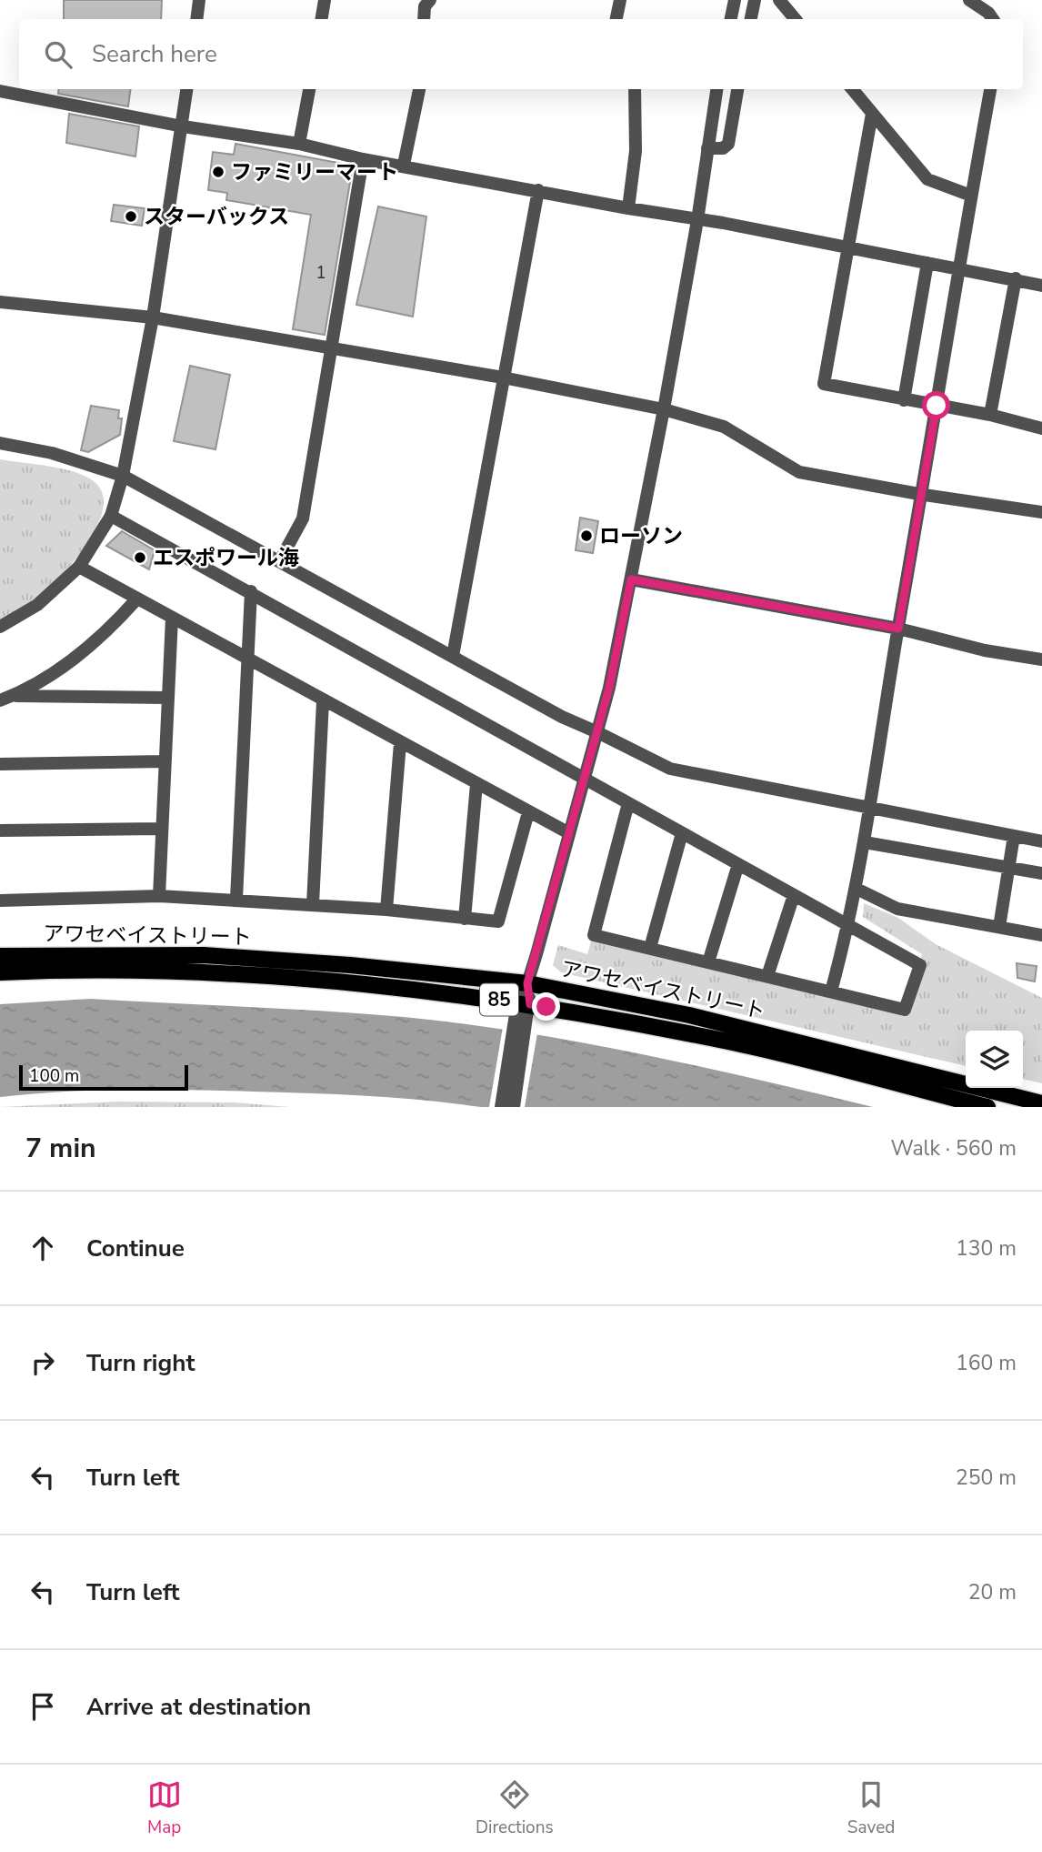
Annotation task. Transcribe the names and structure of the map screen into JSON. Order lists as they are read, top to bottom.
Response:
{
  "streets": {
    "main road": ["アワセベイストリート", "85"]
  },
  "places": [
    "ファミリーマート",
    "スターバックス",
    "ローソン",
    "エスポワール海"
  ],
  "house_numbers": ["1"],
  "scale_bar": "100 m",
  "page": {
    "search": "Search here",
    "scale": "100 m",
    "heading": ["7 min", "Walk · 560 m"],
    "list": [
      ["Continue", "130 m"],
      ["Turn right", "160 m"],
      ["Turn left", "250 m"],
      ["Turn left", "20 m"],
      "Arrive at destination"
    ],
    "nav": ["Map", "Directions", "Saved"]
  }
}
